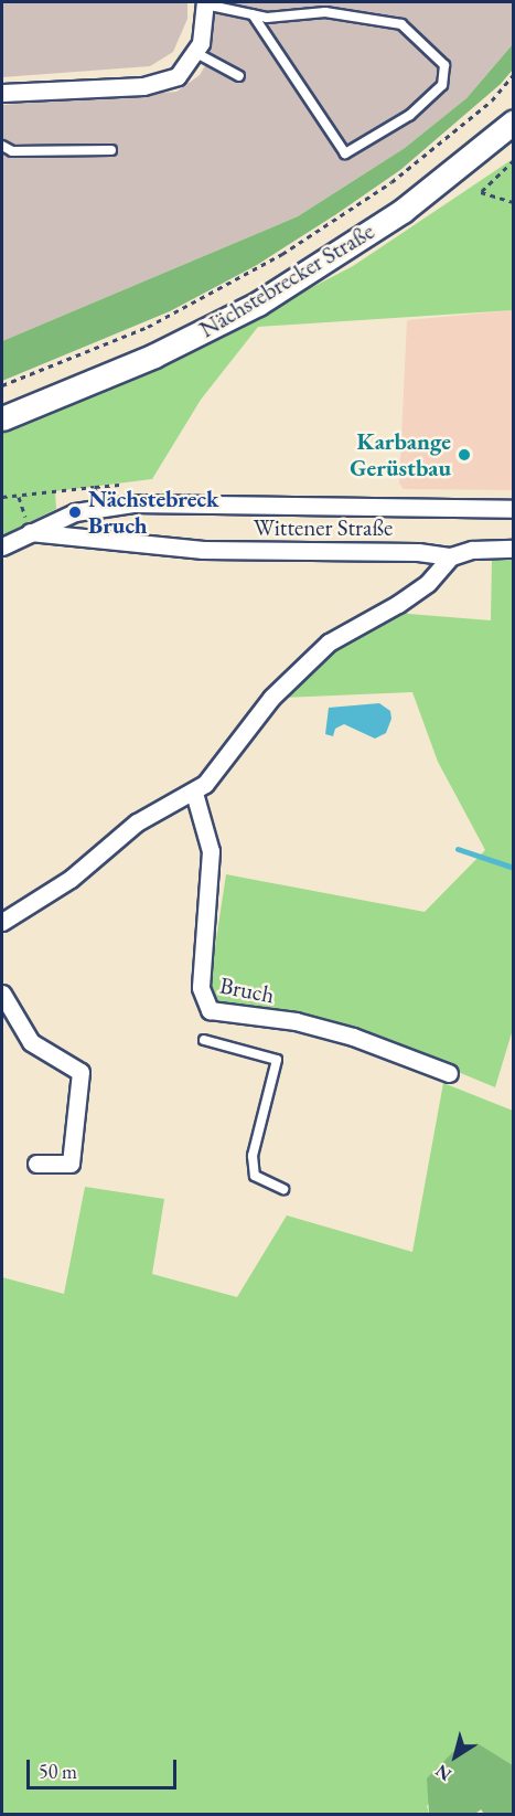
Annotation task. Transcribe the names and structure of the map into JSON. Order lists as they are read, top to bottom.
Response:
{
  "streets": {
    "main road": ["Nächstebrecker Straße"],
    "street": ["Wittener Straße", "Bruch"]
  },
  "places": ["Karbange Gerüstbau", "Nächstebreck Bruch"],
  "scale_bar": "50 m",
  "north": "bottom left"
}
